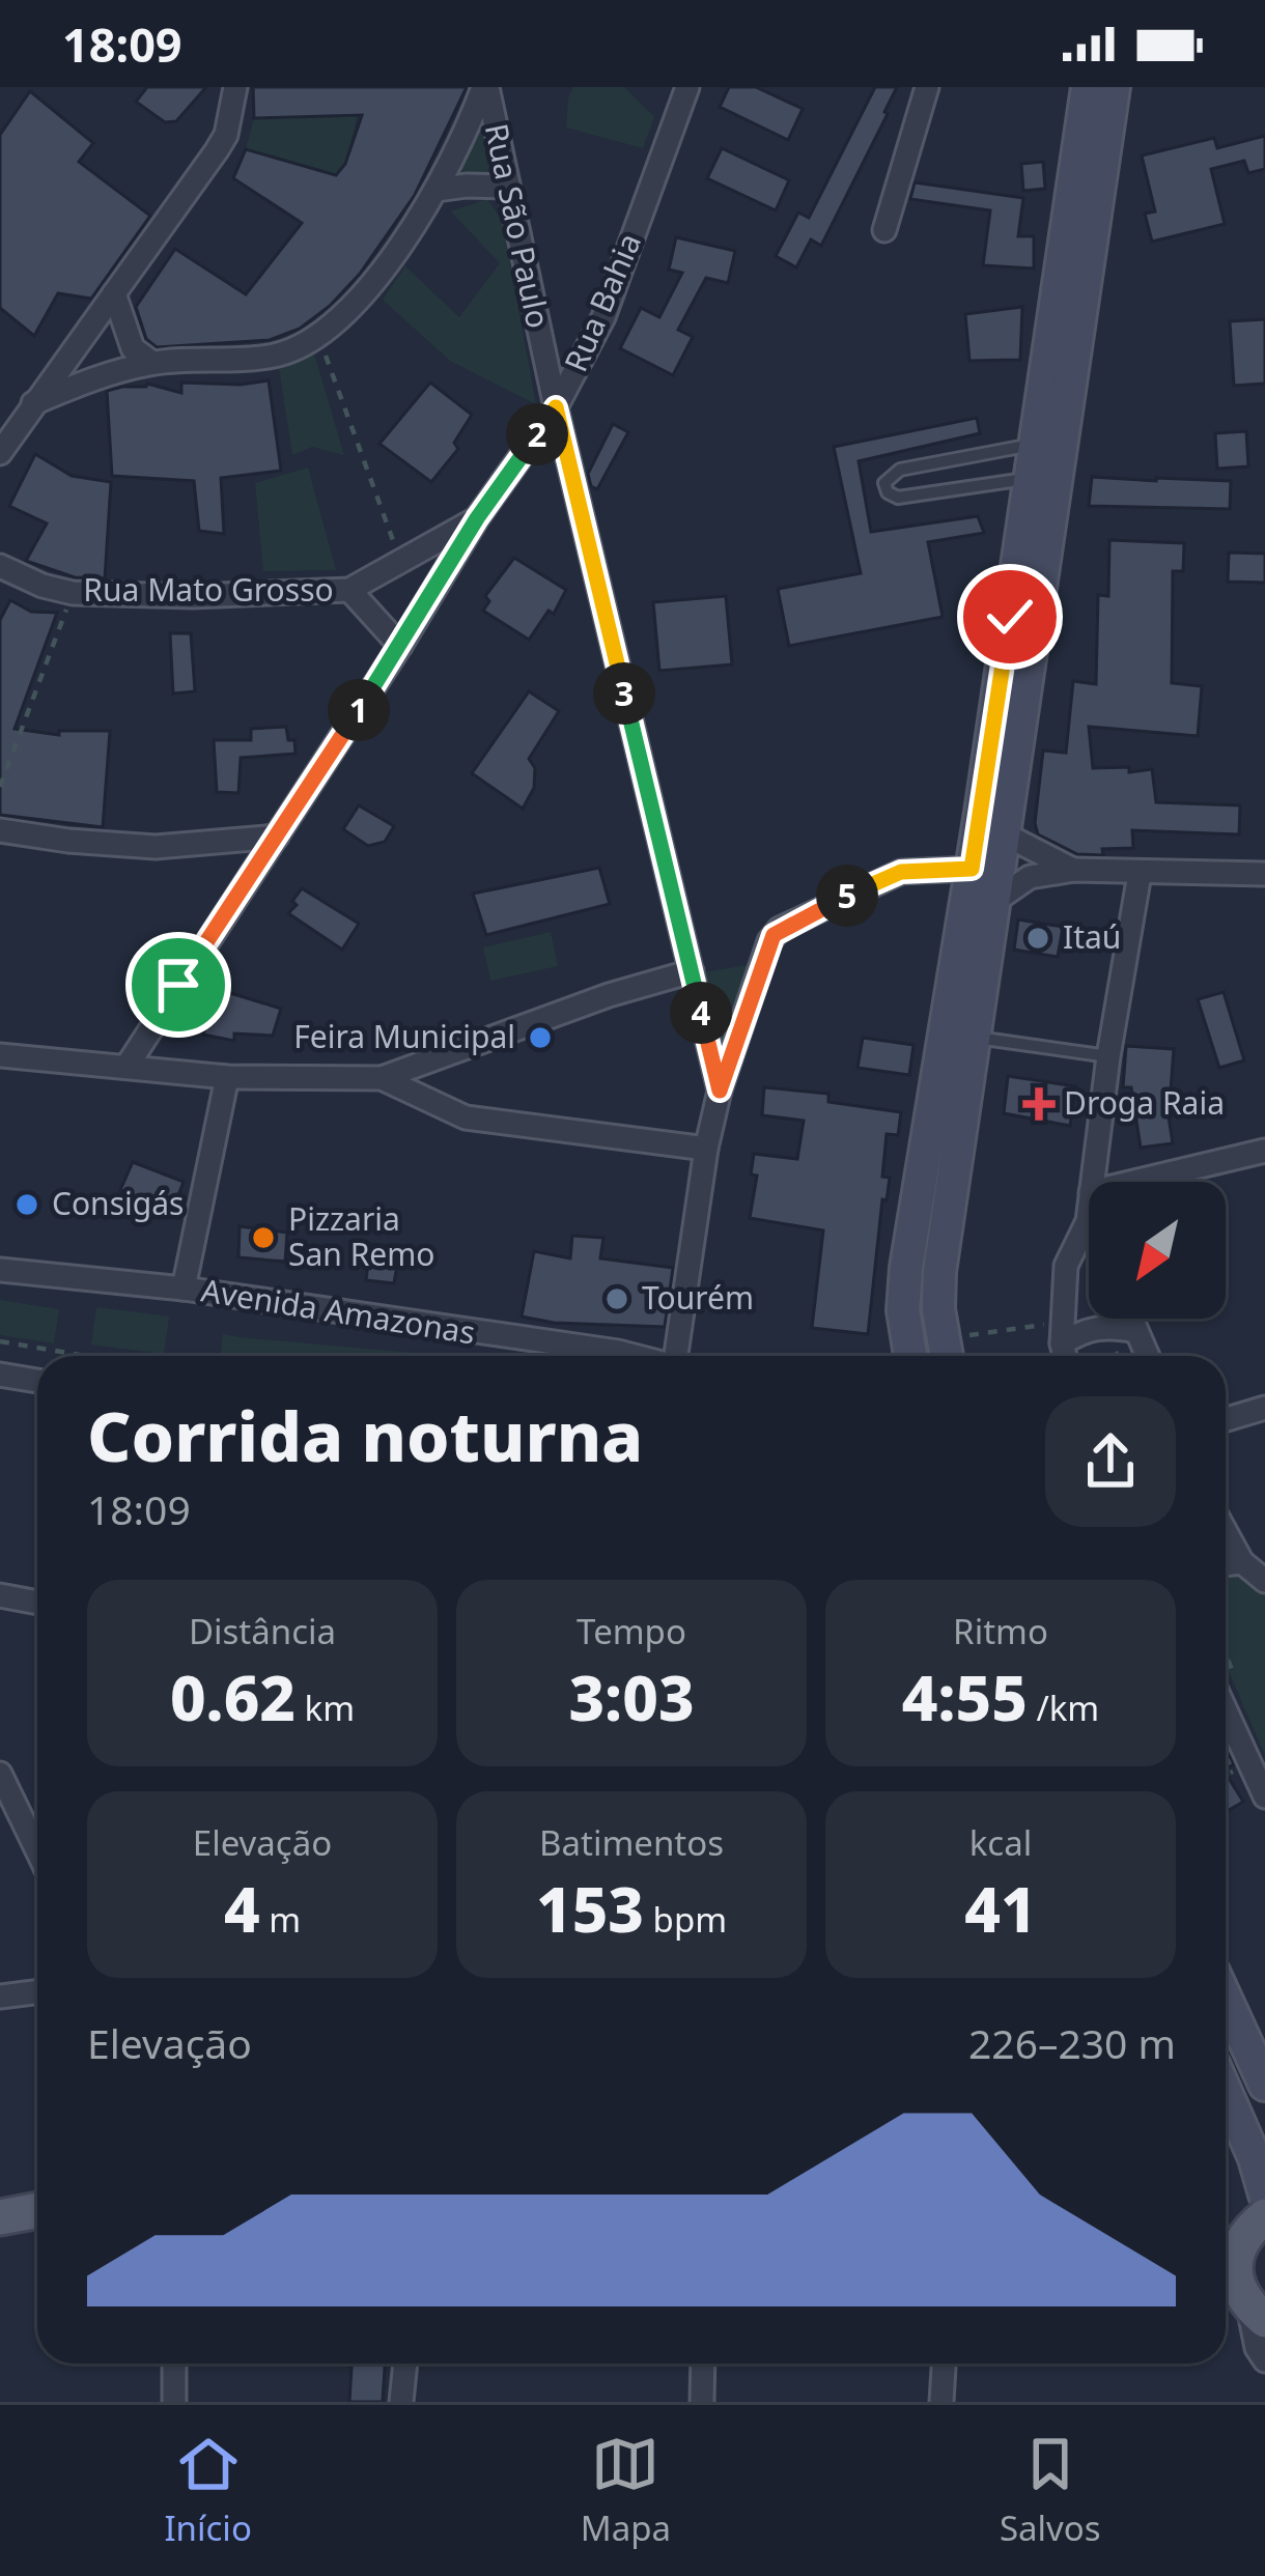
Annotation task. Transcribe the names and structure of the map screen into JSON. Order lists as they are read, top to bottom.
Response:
{
  "streets": {
    "street": [
      "Rua São Paulo",
      "Rua Bahia",
      "Rua Mato Grosso",
      "Avenida Amazonas"
    ]
  },
  "crossings": [
    ["Rua São Paulo", "Rua Bahia"],
    ["Rua Bahia", "Rua Mato Grosso"]
  ],
  "places": {
    "other": [
      "Itaú",
      "Feira Municipal",
      "Consigás",
      "Pizzaria San Remo",
      "Tourém"
    ],
    "health": ["Droga Raia"]
  },
  "north": "bottom left",
  "page": {
    "status": "18:09",
    "pins": [
      "2",
      "3",
      "1",
      "5",
      "4"
    ],
    "heading": ["Corrida noturna", "18:09"],
    "stats": [
      ["Distância", "0.62 km"],
      ["Tempo", "3:03"],
      ["Ritmo", "4:55 /km"],
      ["Elevação", "4 m"],
      ["Batimentos", "153 bpm"],
      ["kcal", "41"]
    ],
    "chart": ["Elevação", "226–230 m"],
    "tabs": ["Início", "Mapa", "Salvos"]
  }
}
